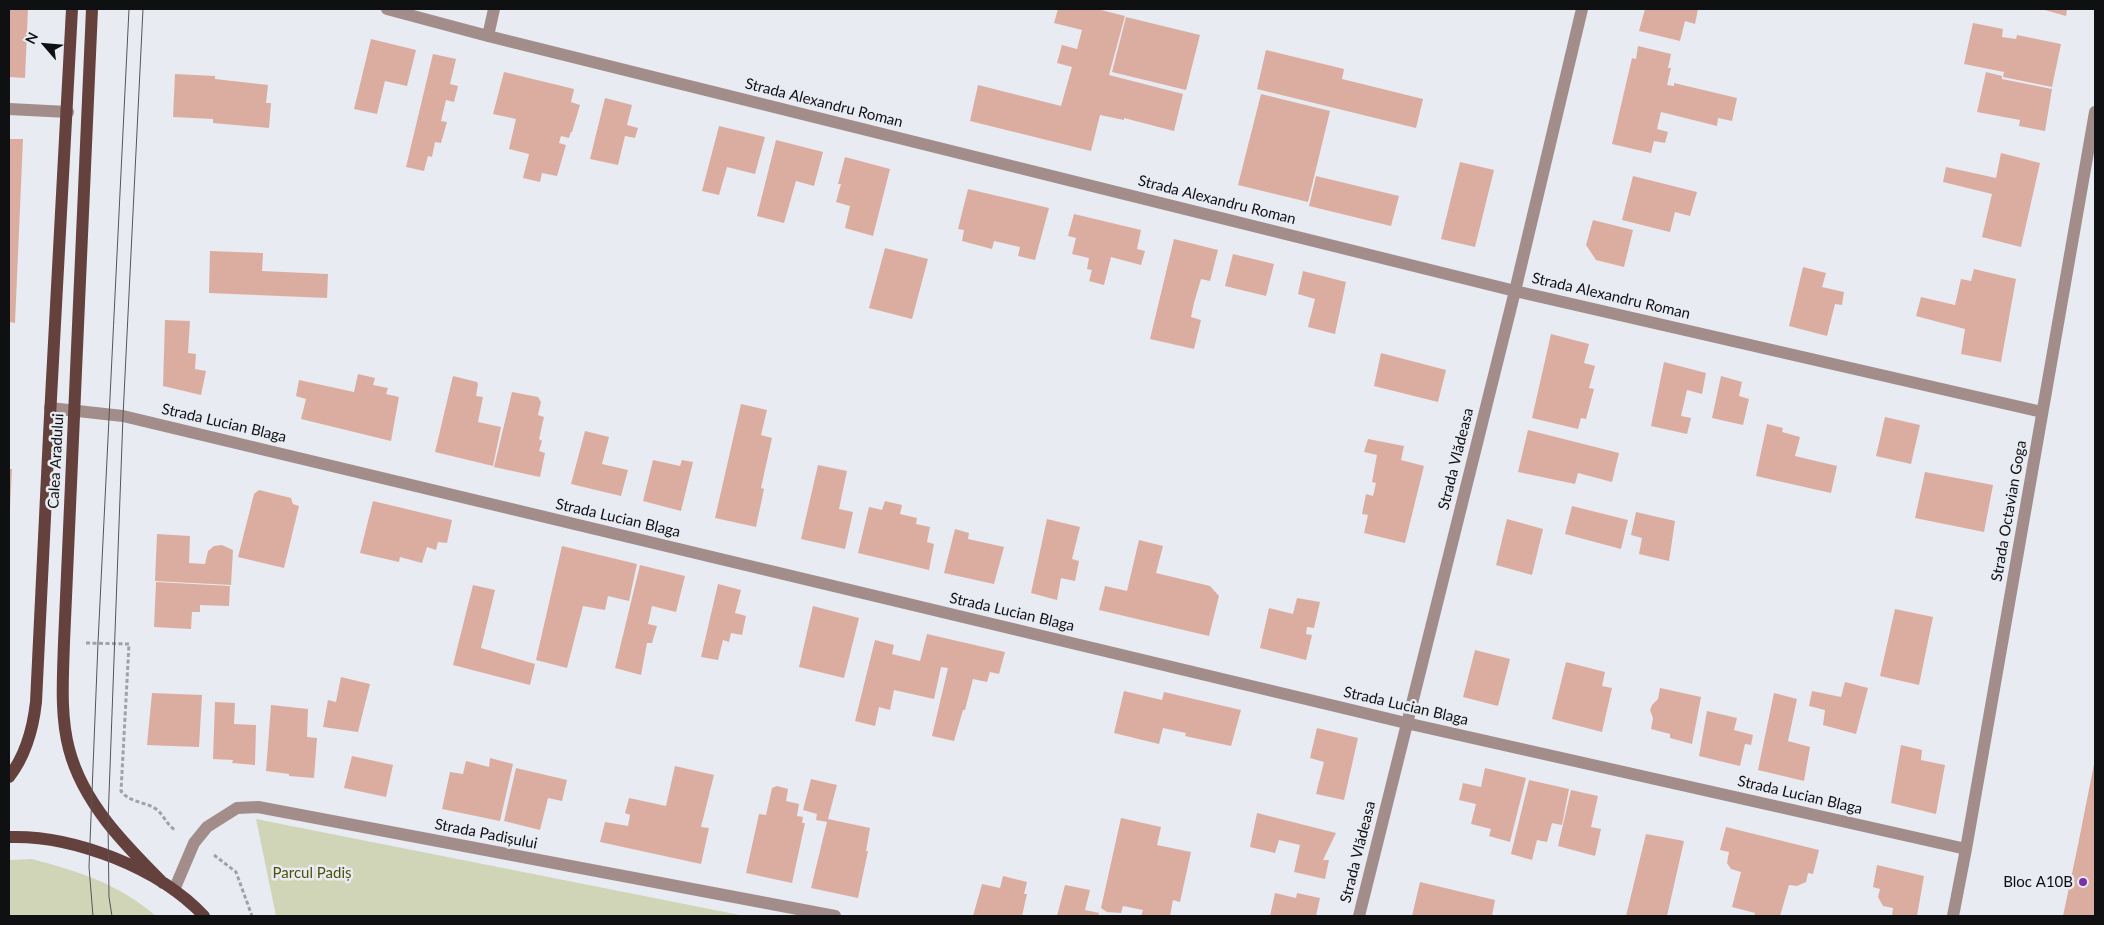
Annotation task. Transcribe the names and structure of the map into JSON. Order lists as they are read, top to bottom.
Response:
{
  "streets": {
    "main road": ["Calea Aradului"],
    "street": [
      "Strada Alexandru Roman",
      "Strada Lucian Blaga",
      "Strada Vlădeasa",
      "Strada Octavian Goga",
      "Strada Padișului"
    ]
  },
  "crossings": [
    ["Strada Alexandru Roman", "Strada Vlădeasa"],
    ["Strada Alexandru Roman", "Strada Octavian Goga"],
    ["Strada Lucian Blaga", "Strada Vlădeasa"],
    ["Strada Lucian Blaga", "Calea Aradului"],
    ["Strada Lucian Blaga", "Strada Octavian Goga"],
    ["Calea Aradului", "Strada Padișului"]
  ],
  "parks": ["Parcul Padiș"],
  "places": ["Bloc A10B"],
  "north": "top left"
}
